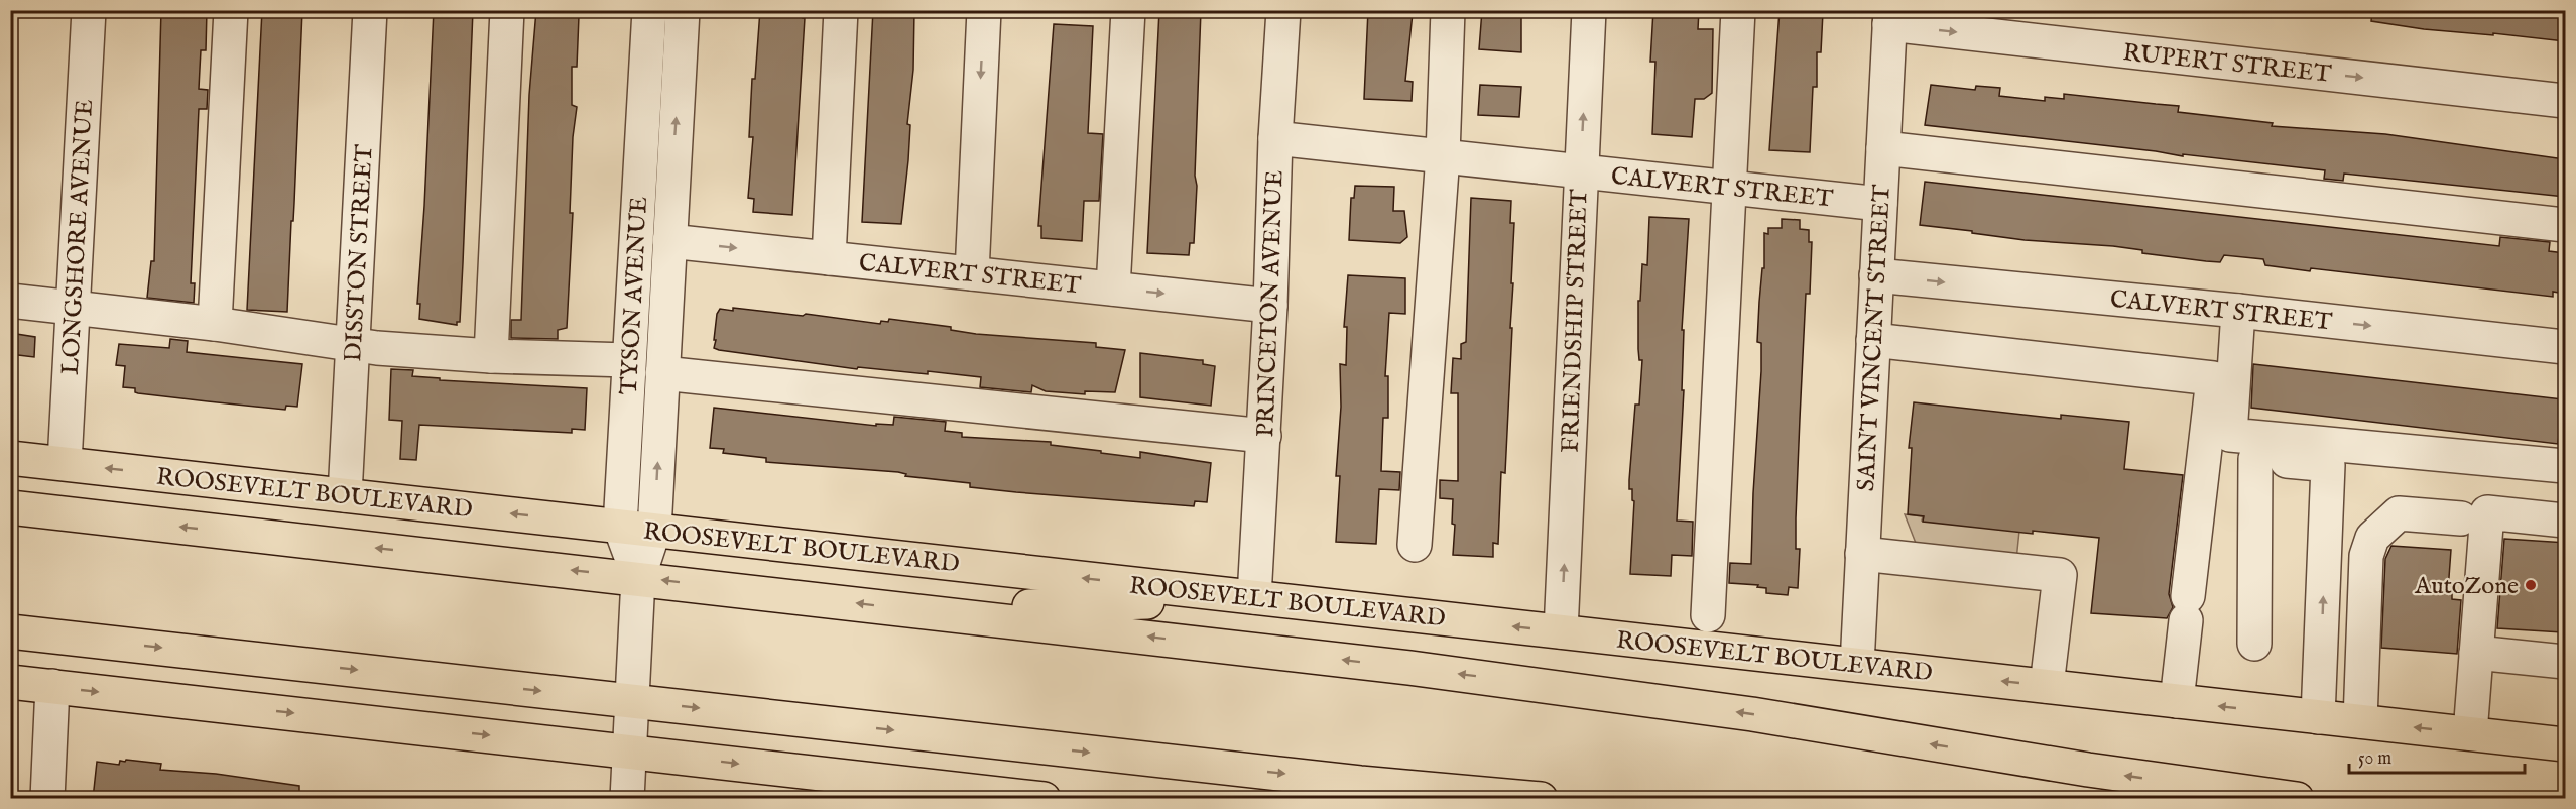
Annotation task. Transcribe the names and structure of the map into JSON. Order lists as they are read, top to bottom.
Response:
{
  "streets": {
    "highway": ["ROOSEVELT BOULEVARD"],
    "street": [
      "RUPERT STREET",
      "CALVERT STREET",
      "LONGSHORE AVENUE",
      "DISSTON STREET",
      "TYSON AVENUE",
      "PRINCETON AVENUE",
      "FRIENDSHIP STREET",
      "SAINT VINCENT STREET"
    ]
  },
  "crossings": [
    ["RUPERT STREET", "SAINT VINCENT STREET"],
    ["CALVERT STREET", "TYSON AVENUE"],
    ["CALVERT STREET", "PRINCETON AVENUE"],
    ["CALVERT STREET", "FRIENDSHIP STREET"],
    ["CALVERT STREET", "SAINT VINCENT STREET"],
    ["LONGSHORE AVENUE", "ROOSEVELT BOULEVARD"],
    ["DISSTON STREET", "ROOSEVELT BOULEVARD"],
    ["TYSON AVENUE", "ROOSEVELT BOULEVARD"],
    ["PRINCETON AVENUE", "ROOSEVELT BOULEVARD"],
    ["FRIENDSHIP STREET", "ROOSEVELT BOULEVARD"],
    ["SAINT VINCENT STREET", "ROOSEVELT BOULEVARD"]
  ],
  "places": ["AutoZone"],
  "scale_bar": "50 m"
}
